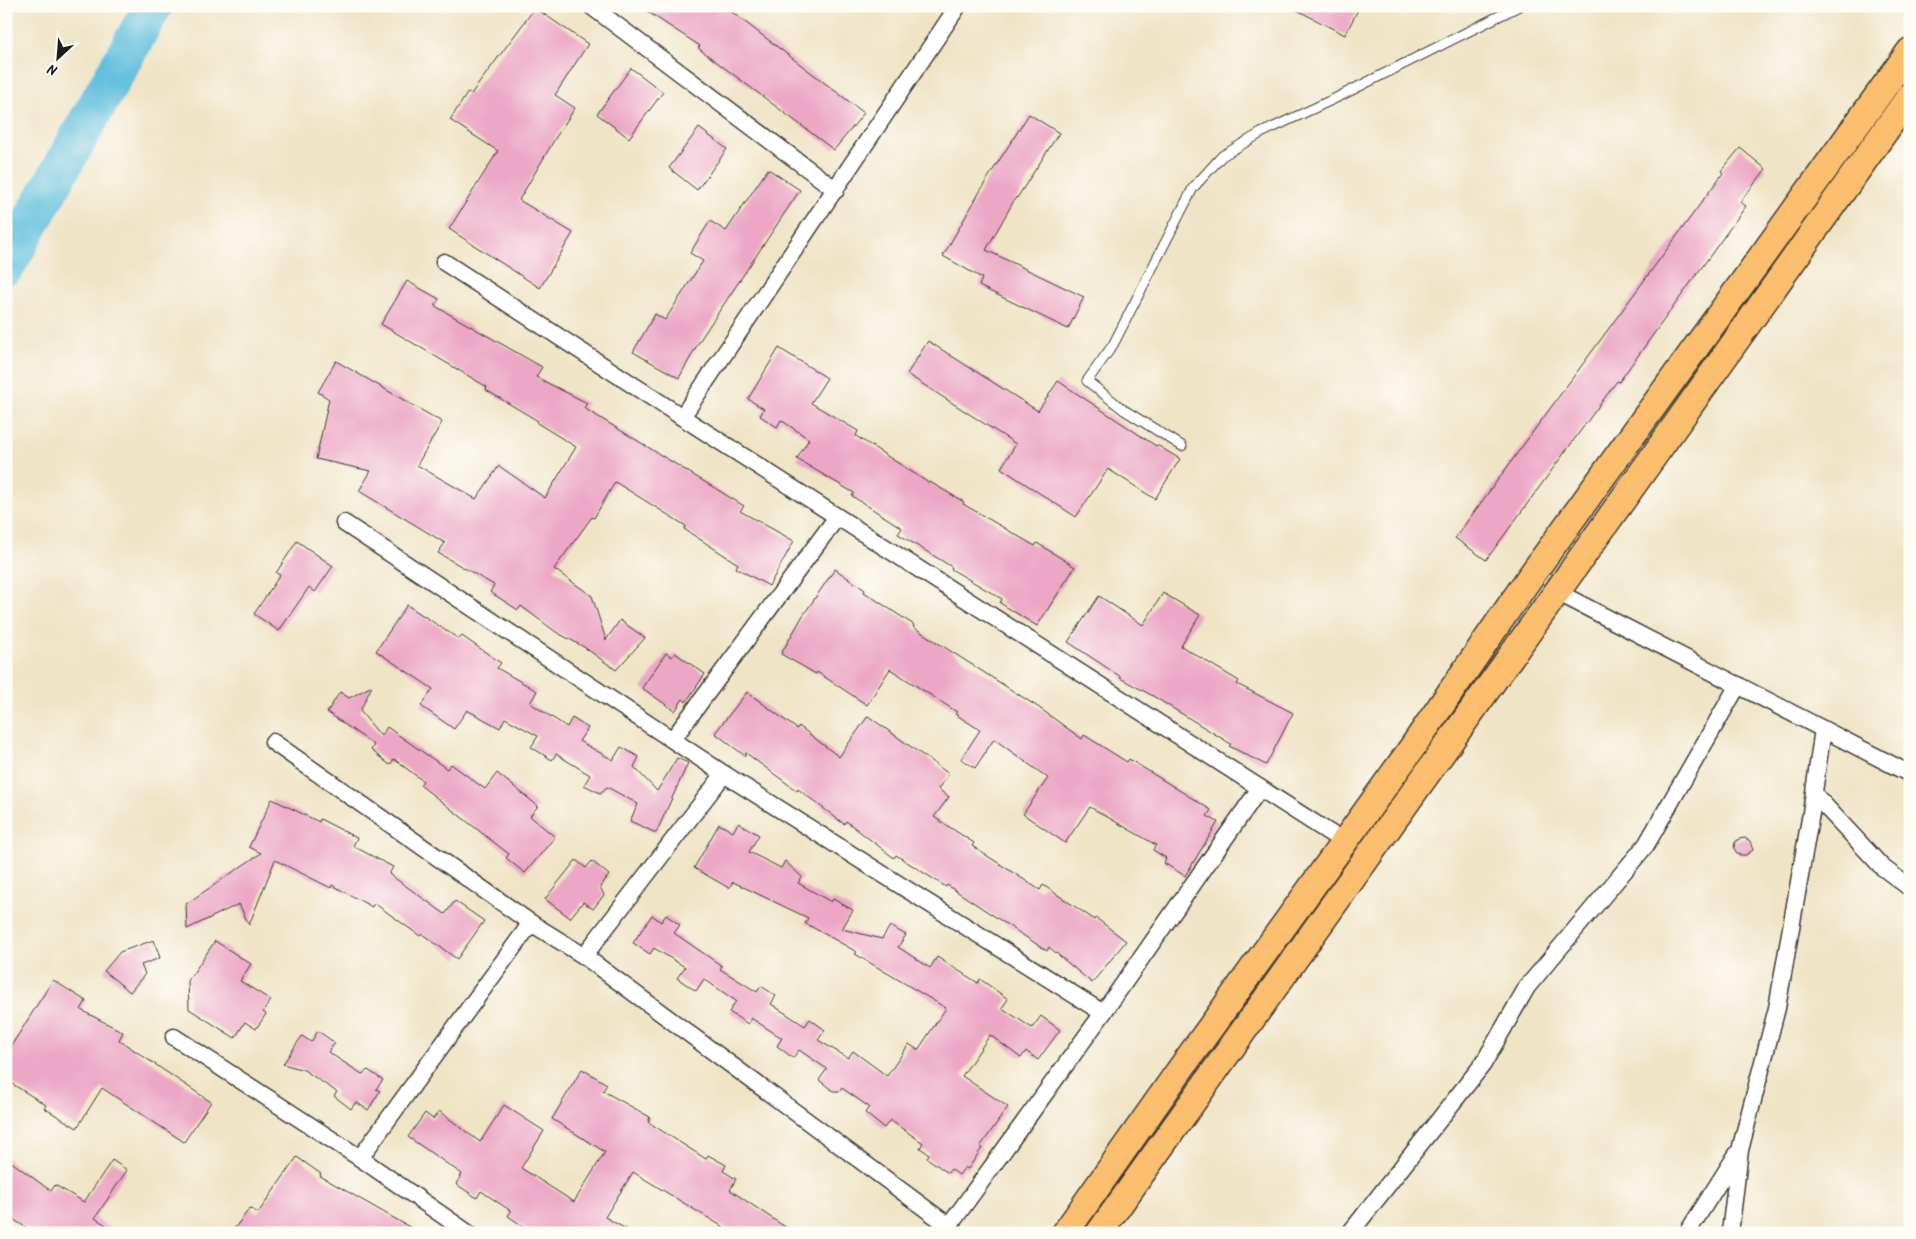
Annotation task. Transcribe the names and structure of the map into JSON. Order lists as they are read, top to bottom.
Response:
{
  "north": "bottom left"
}
